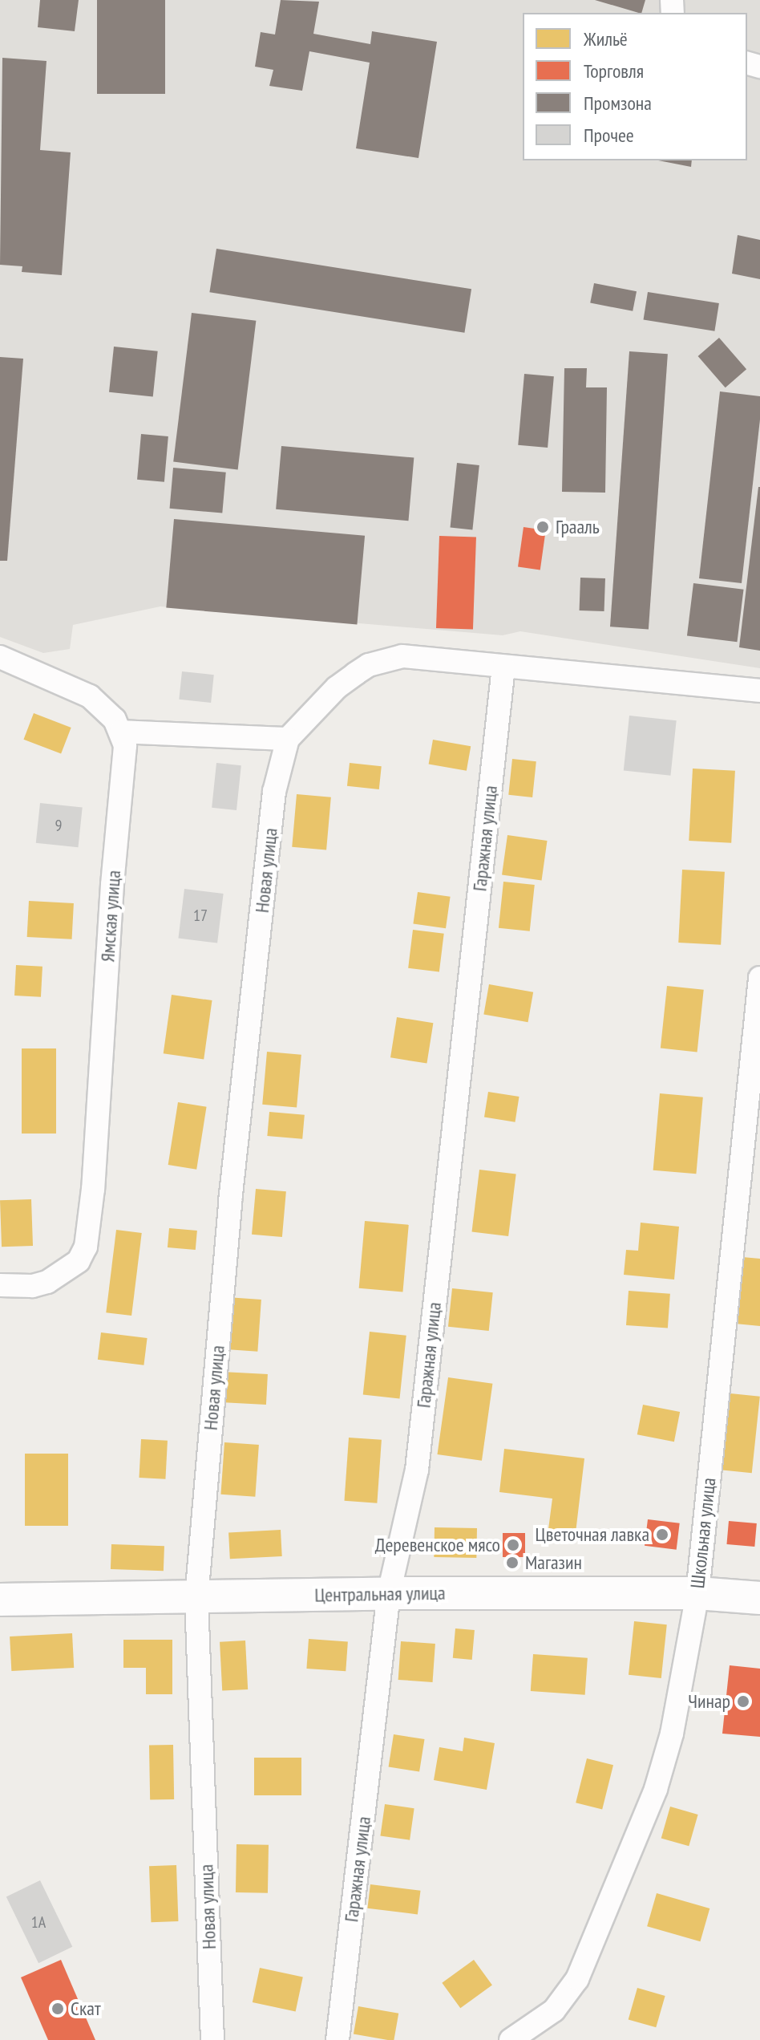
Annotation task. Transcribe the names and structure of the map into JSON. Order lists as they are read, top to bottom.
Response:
{
  "streets": {
    "street": [
      "Гаражная улица",
      "Новая улица",
      "Ямская улица",
      "Школьная улица",
      "Центральная улица"
    ]
  },
  "crossings": [
    ["Гаражная улица", "Центральная улица"],
    ["Новая улица", "Центральная улица"],
    ["Школьная улица", "Центральная улица"]
  ],
  "places": [
    "Грааль",
    "Цветочная лавка",
    "Деревенское мясо",
    "Магазин",
    "Чинар",
    "Скат"
  ],
  "house_numbers": ["9", "17", "1А"],
  "legend": [
    "Жильё",
    "Торговля",
    "Промзона",
    "Прочее"
  ]
}
